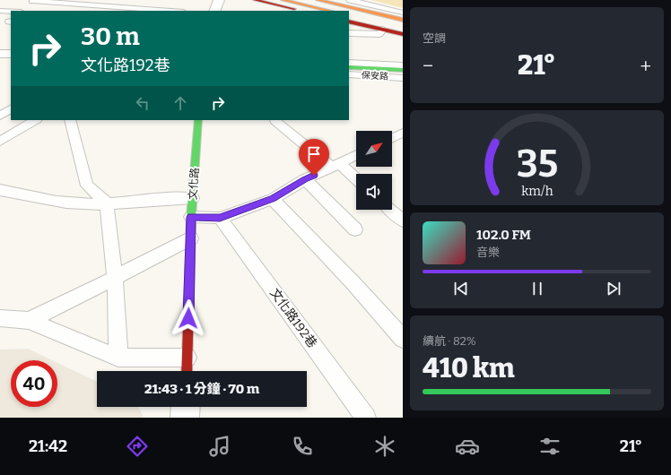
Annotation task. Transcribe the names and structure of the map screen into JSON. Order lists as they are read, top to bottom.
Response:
{
  "streets": {
    "main road": ["文化路"],
    "lane": ["保安路", "文化路192巷"]
  },
  "north": "top right",
  "page": {
    "tile": [
      "空調",
      ["續航 · 82%", "410 km"]
    ],
    "turn": ["30 m", "文化路192巷"],
    "heat": ["−", "21°", "+"],
    "song": ["102.0 FM", "音樂"],
    "limit": "40",
    "trip": "21:43 · 1 分鐘 · 70 m",
    "tabs": ["21:42", "21°"],
    "gauge": ["35", "km/h"]
  }
}
